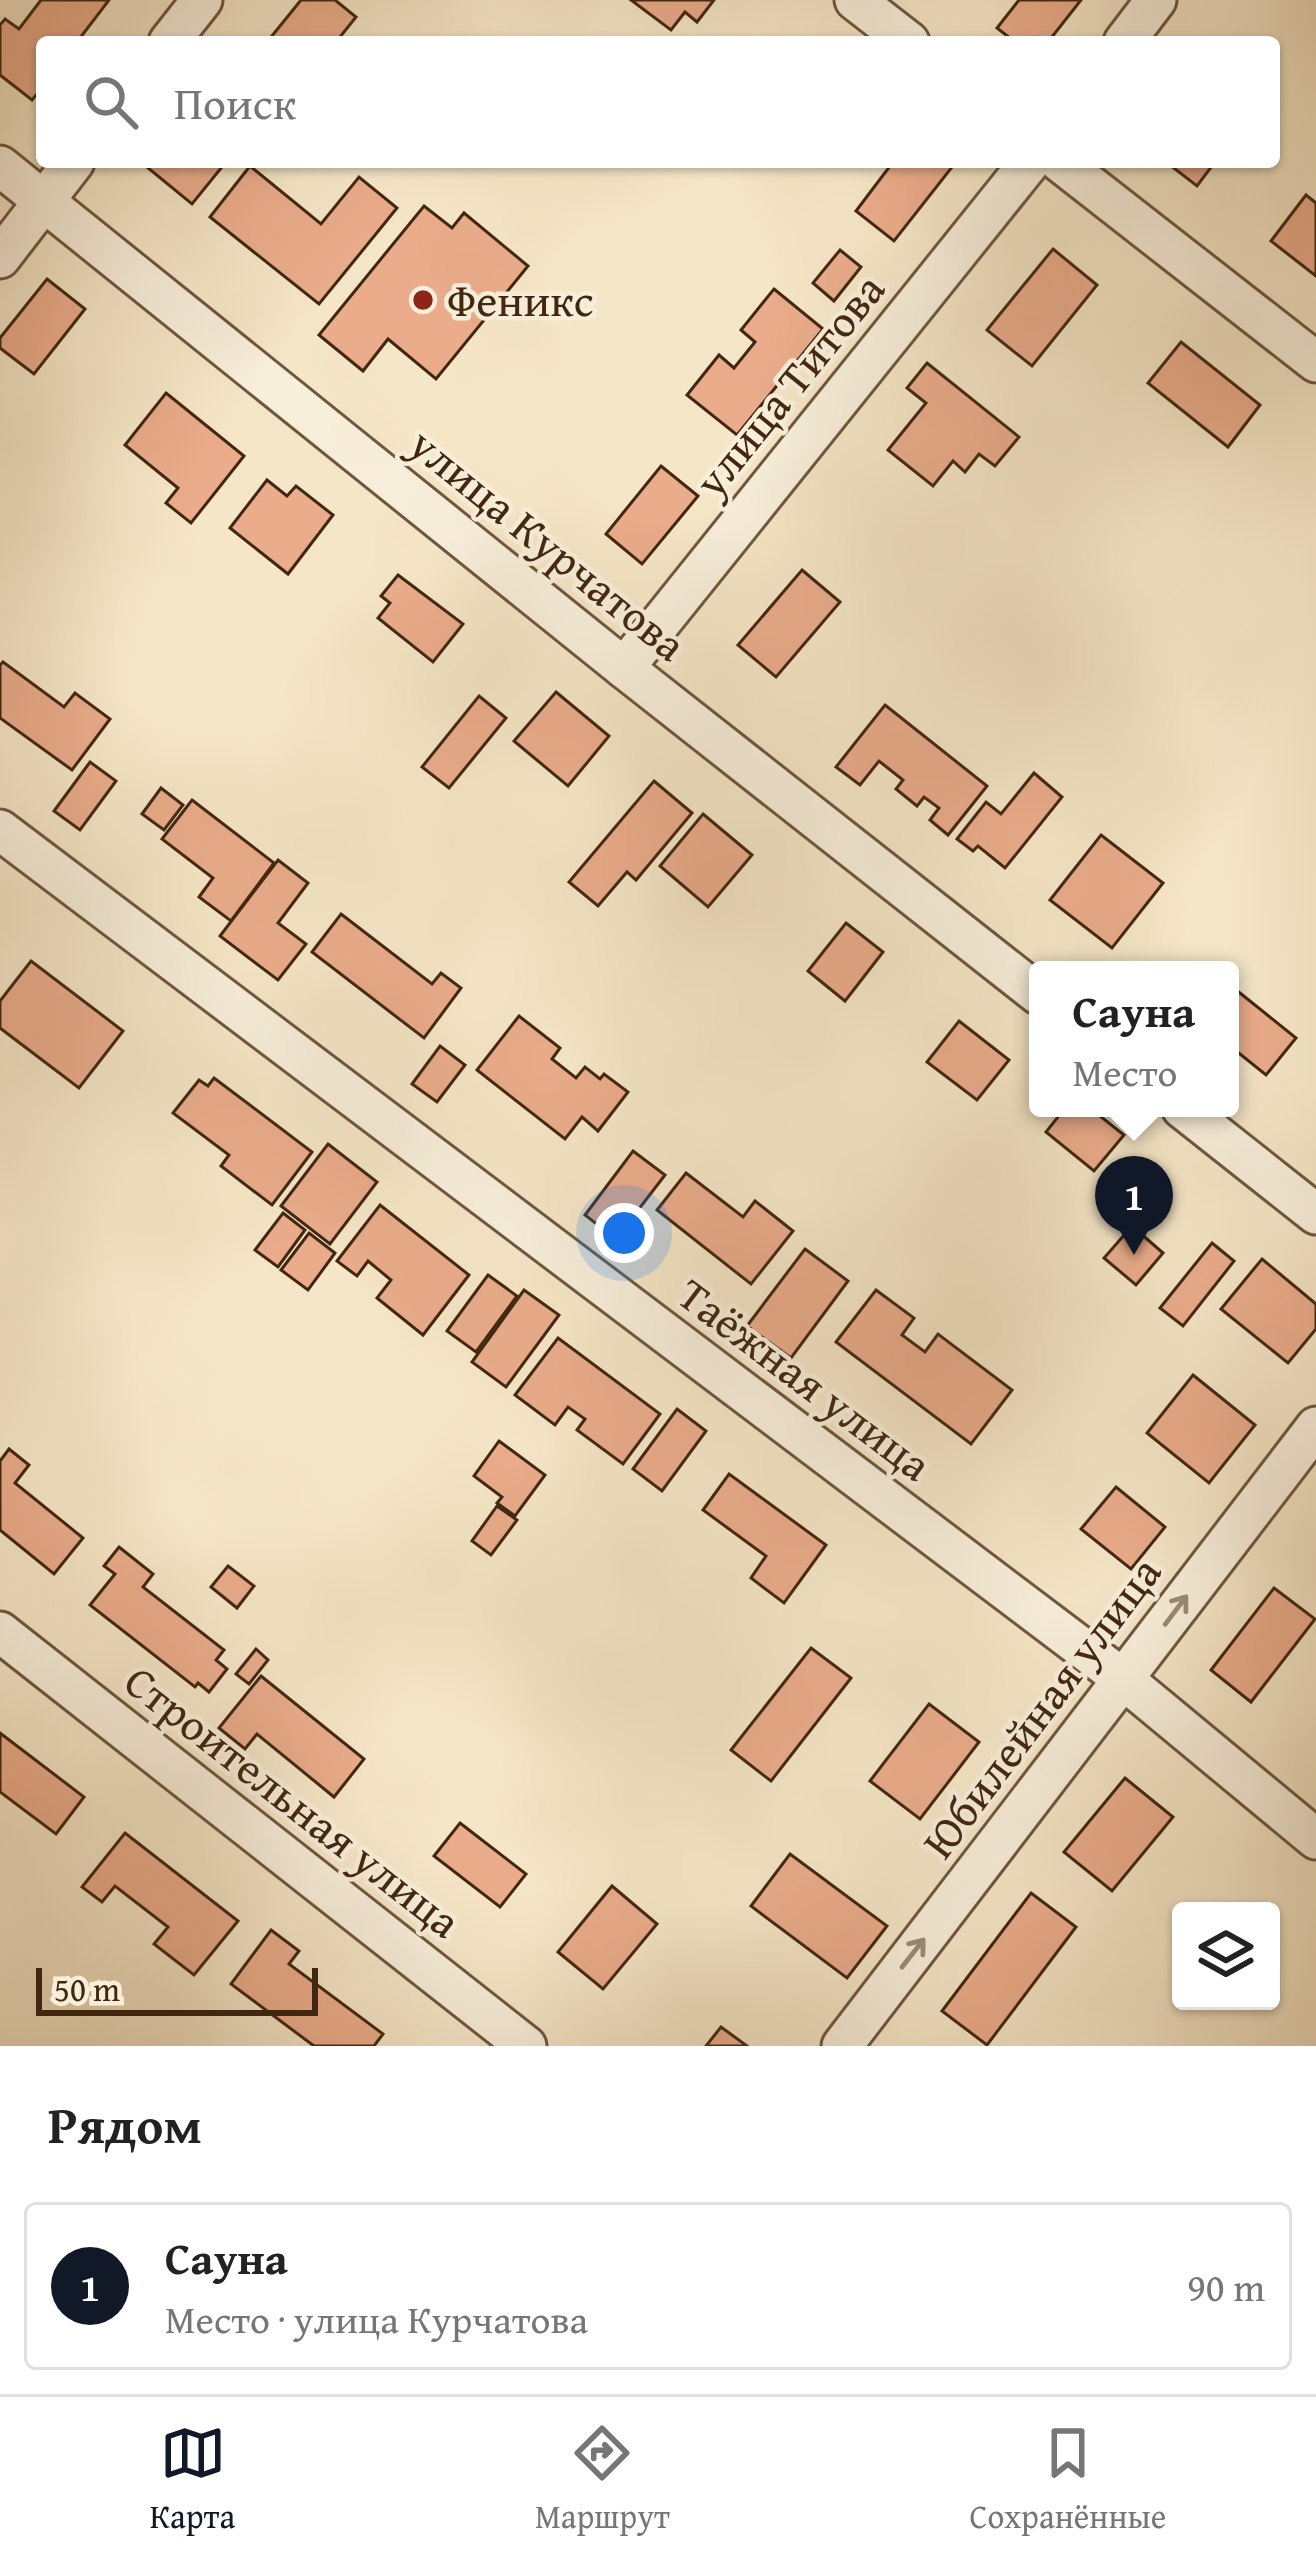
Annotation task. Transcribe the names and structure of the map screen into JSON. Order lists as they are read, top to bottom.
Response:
{
  "streets": {
    "street": [
      "улица Титова",
      "улица Курчатова",
      "Таёжная улица",
      "Юбилейная улица",
      "Строительная улица"
    ]
  },
  "crossings": [
    ["улица Титова", "улица Курчатова"],
    ["Таёжная улица", "Юбилейная улица"]
  ],
  "one_way": ["Юбилейная улица"],
  "places": ["Феникс"],
  "scale_bar": "50 m",
  "page": {
    "search": "Поиск",
    "popup": ["Сауна", "Место"],
    "pins": "1",
    "scale": "50 m",
    "heading": "Рядом",
    "list": [
      {
        "mark": "1",
        "name": "Сауна",
        "note": "Место · улица Курчатова",
        "value": "90 m"
      }
    ],
    "nav": ["Карта", "Маршрут", "Сохранённые"]
  }
}
